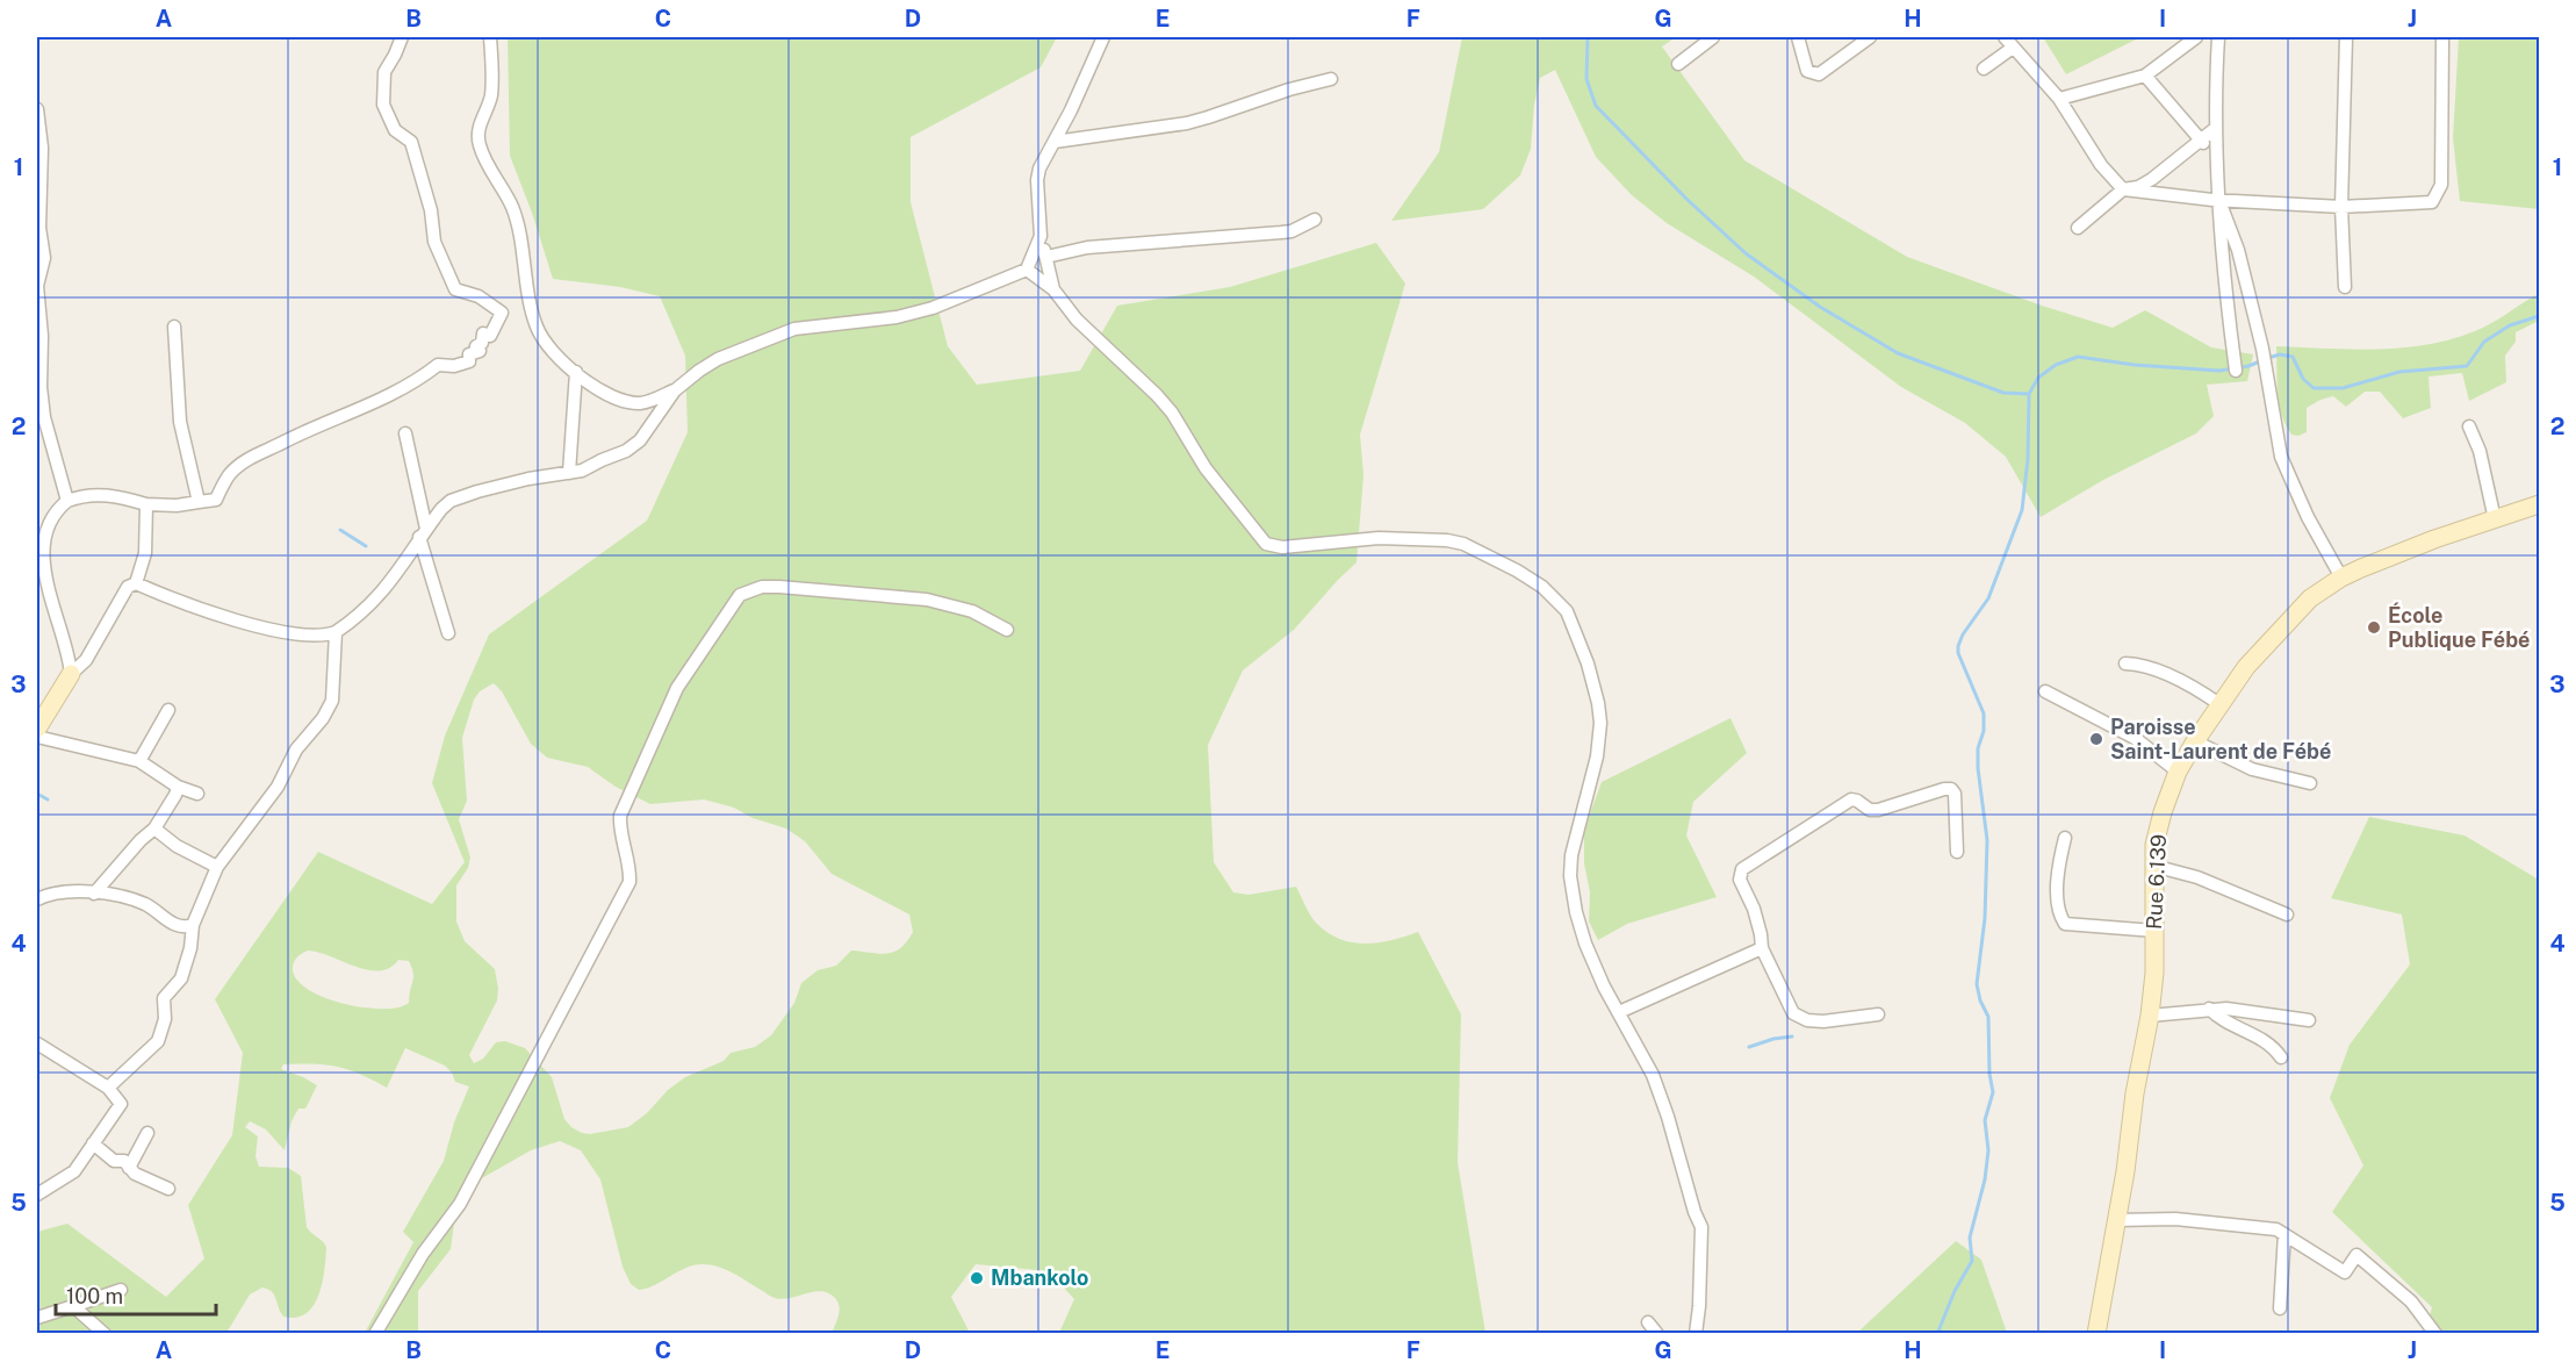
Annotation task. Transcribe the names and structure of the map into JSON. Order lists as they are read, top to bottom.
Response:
{
  "streets": {
    "street": ["Rue 6.139"]
  },
  "places": ["École Publique Fébé", "Paroisse Saint-Laurent de Fébé", "Mbankolo"],
  "scale_bar": "100 m",
  "grid": {
    "columns": [
      "A",
      "B",
      "C",
      "D",
      "E",
      "F",
      "G",
      "H",
      "I",
      "J"
    ],
    "rows": [
      "1",
      "2",
      "3",
      "4",
      "5"
    ]
  }
}
